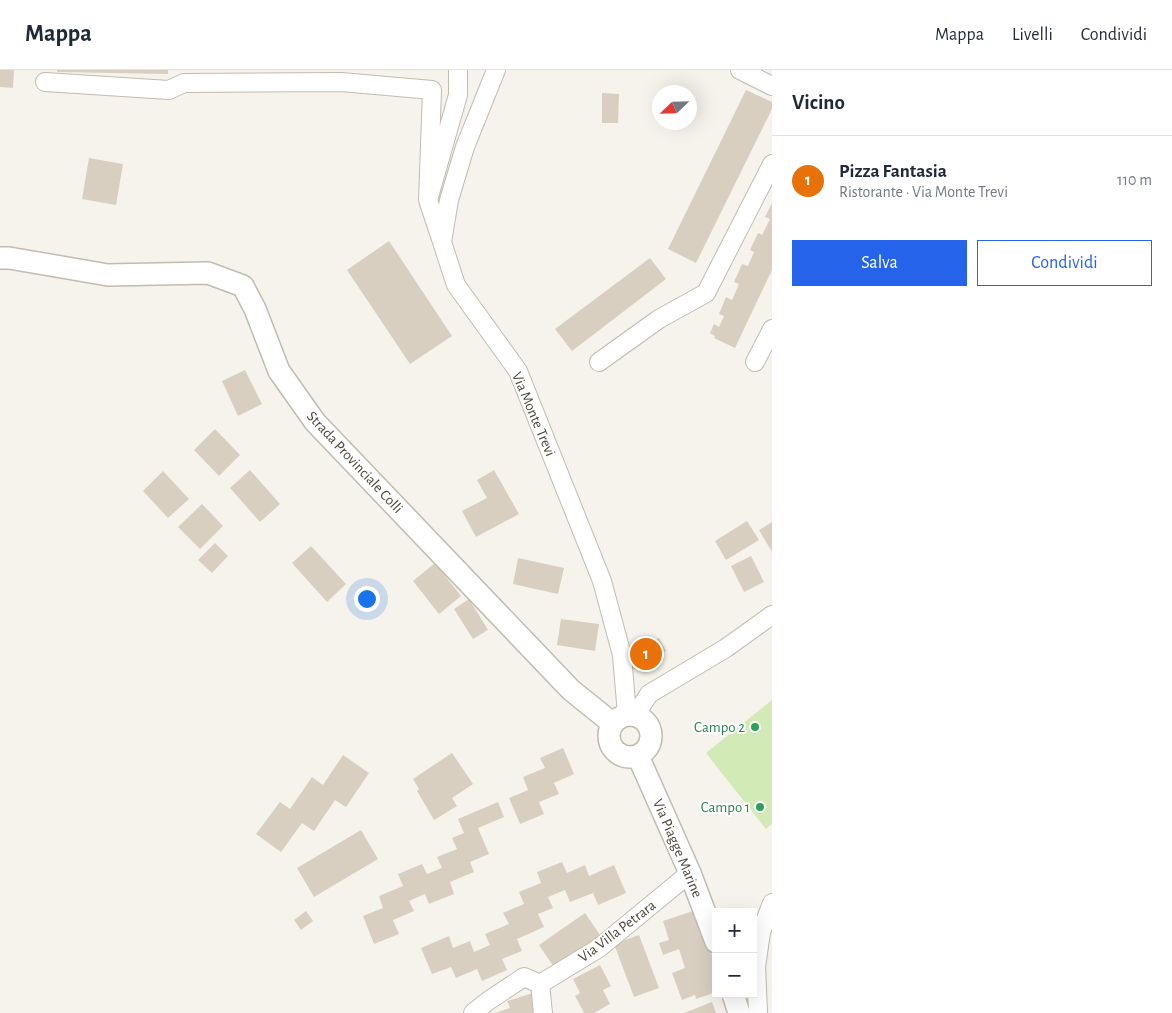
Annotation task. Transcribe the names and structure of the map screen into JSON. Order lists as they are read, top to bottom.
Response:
{
  "streets": {
    "street": [
      "Via Monte Trevi",
      "Strada Provinciale Colli",
      "Via Piagge Marine",
      "Via Villa Petrara"
    ]
  },
  "crossings": [
    ["Via Monte Trevi", "Strada Provinciale Colli"],
    ["Via Monte Trevi", "Via Piagge Marine"],
    ["Strada Provinciale Colli", "Via Piagge Marine"],
    ["Via Piagge Marine", "Via Villa Petrara"]
  ],
  "places": ["Campo 2", "Campo 1"],
  "north": "bottom left",
  "page": {
    "header": "Mappa",
    "nav": ["Mappa", "Livelli", "Condividi"],
    "heading": "Vicino",
    "list": [
      {
        "mark": "1",
        "name": "Pizza Fantasia",
        "note": "Ristorante · Via Monte Trevi",
        "value": "110 m"
      }
    ],
    "buttons": ["Salva", "Condividi"],
    "pins": "1",
    "map_buttons": ["+", "−"]
  }
}
